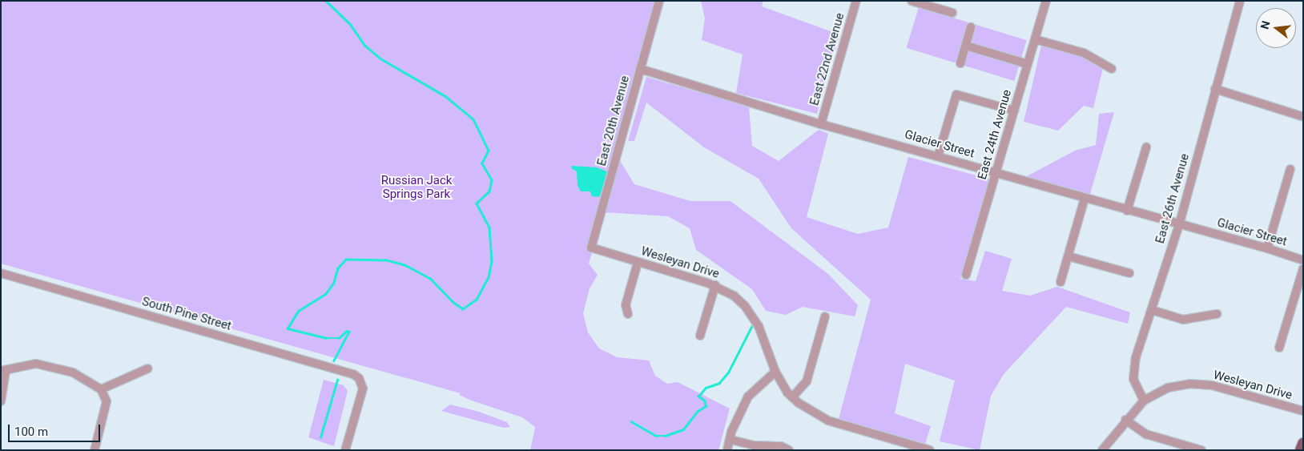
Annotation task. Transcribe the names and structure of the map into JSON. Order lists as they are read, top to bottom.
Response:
{
  "streets": {
    "street": [
      "East 22nd Avenue",
      "East 20th Avenue",
      "East 24th Avenue",
      "Glacier Street",
      "East 26th Avenue",
      "Wesleyan Drive",
      "South Pine Street"
    ]
  },
  "crossings": [
    ["East 22nd Avenue", "Glacier Street"],
    ["East 20th Avenue", "Glacier Street"],
    ["East 20th Avenue", "Wesleyan Drive"],
    ["East 24th Avenue", "Glacier Street"],
    ["Glacier Street", "East 26th Avenue"],
    ["East 26th Avenue", "Wesleyan Drive"]
  ],
  "parks": ["Russian Jack Springs Park"],
  "scale_bar": "100 m",
  "north": "left"
}
